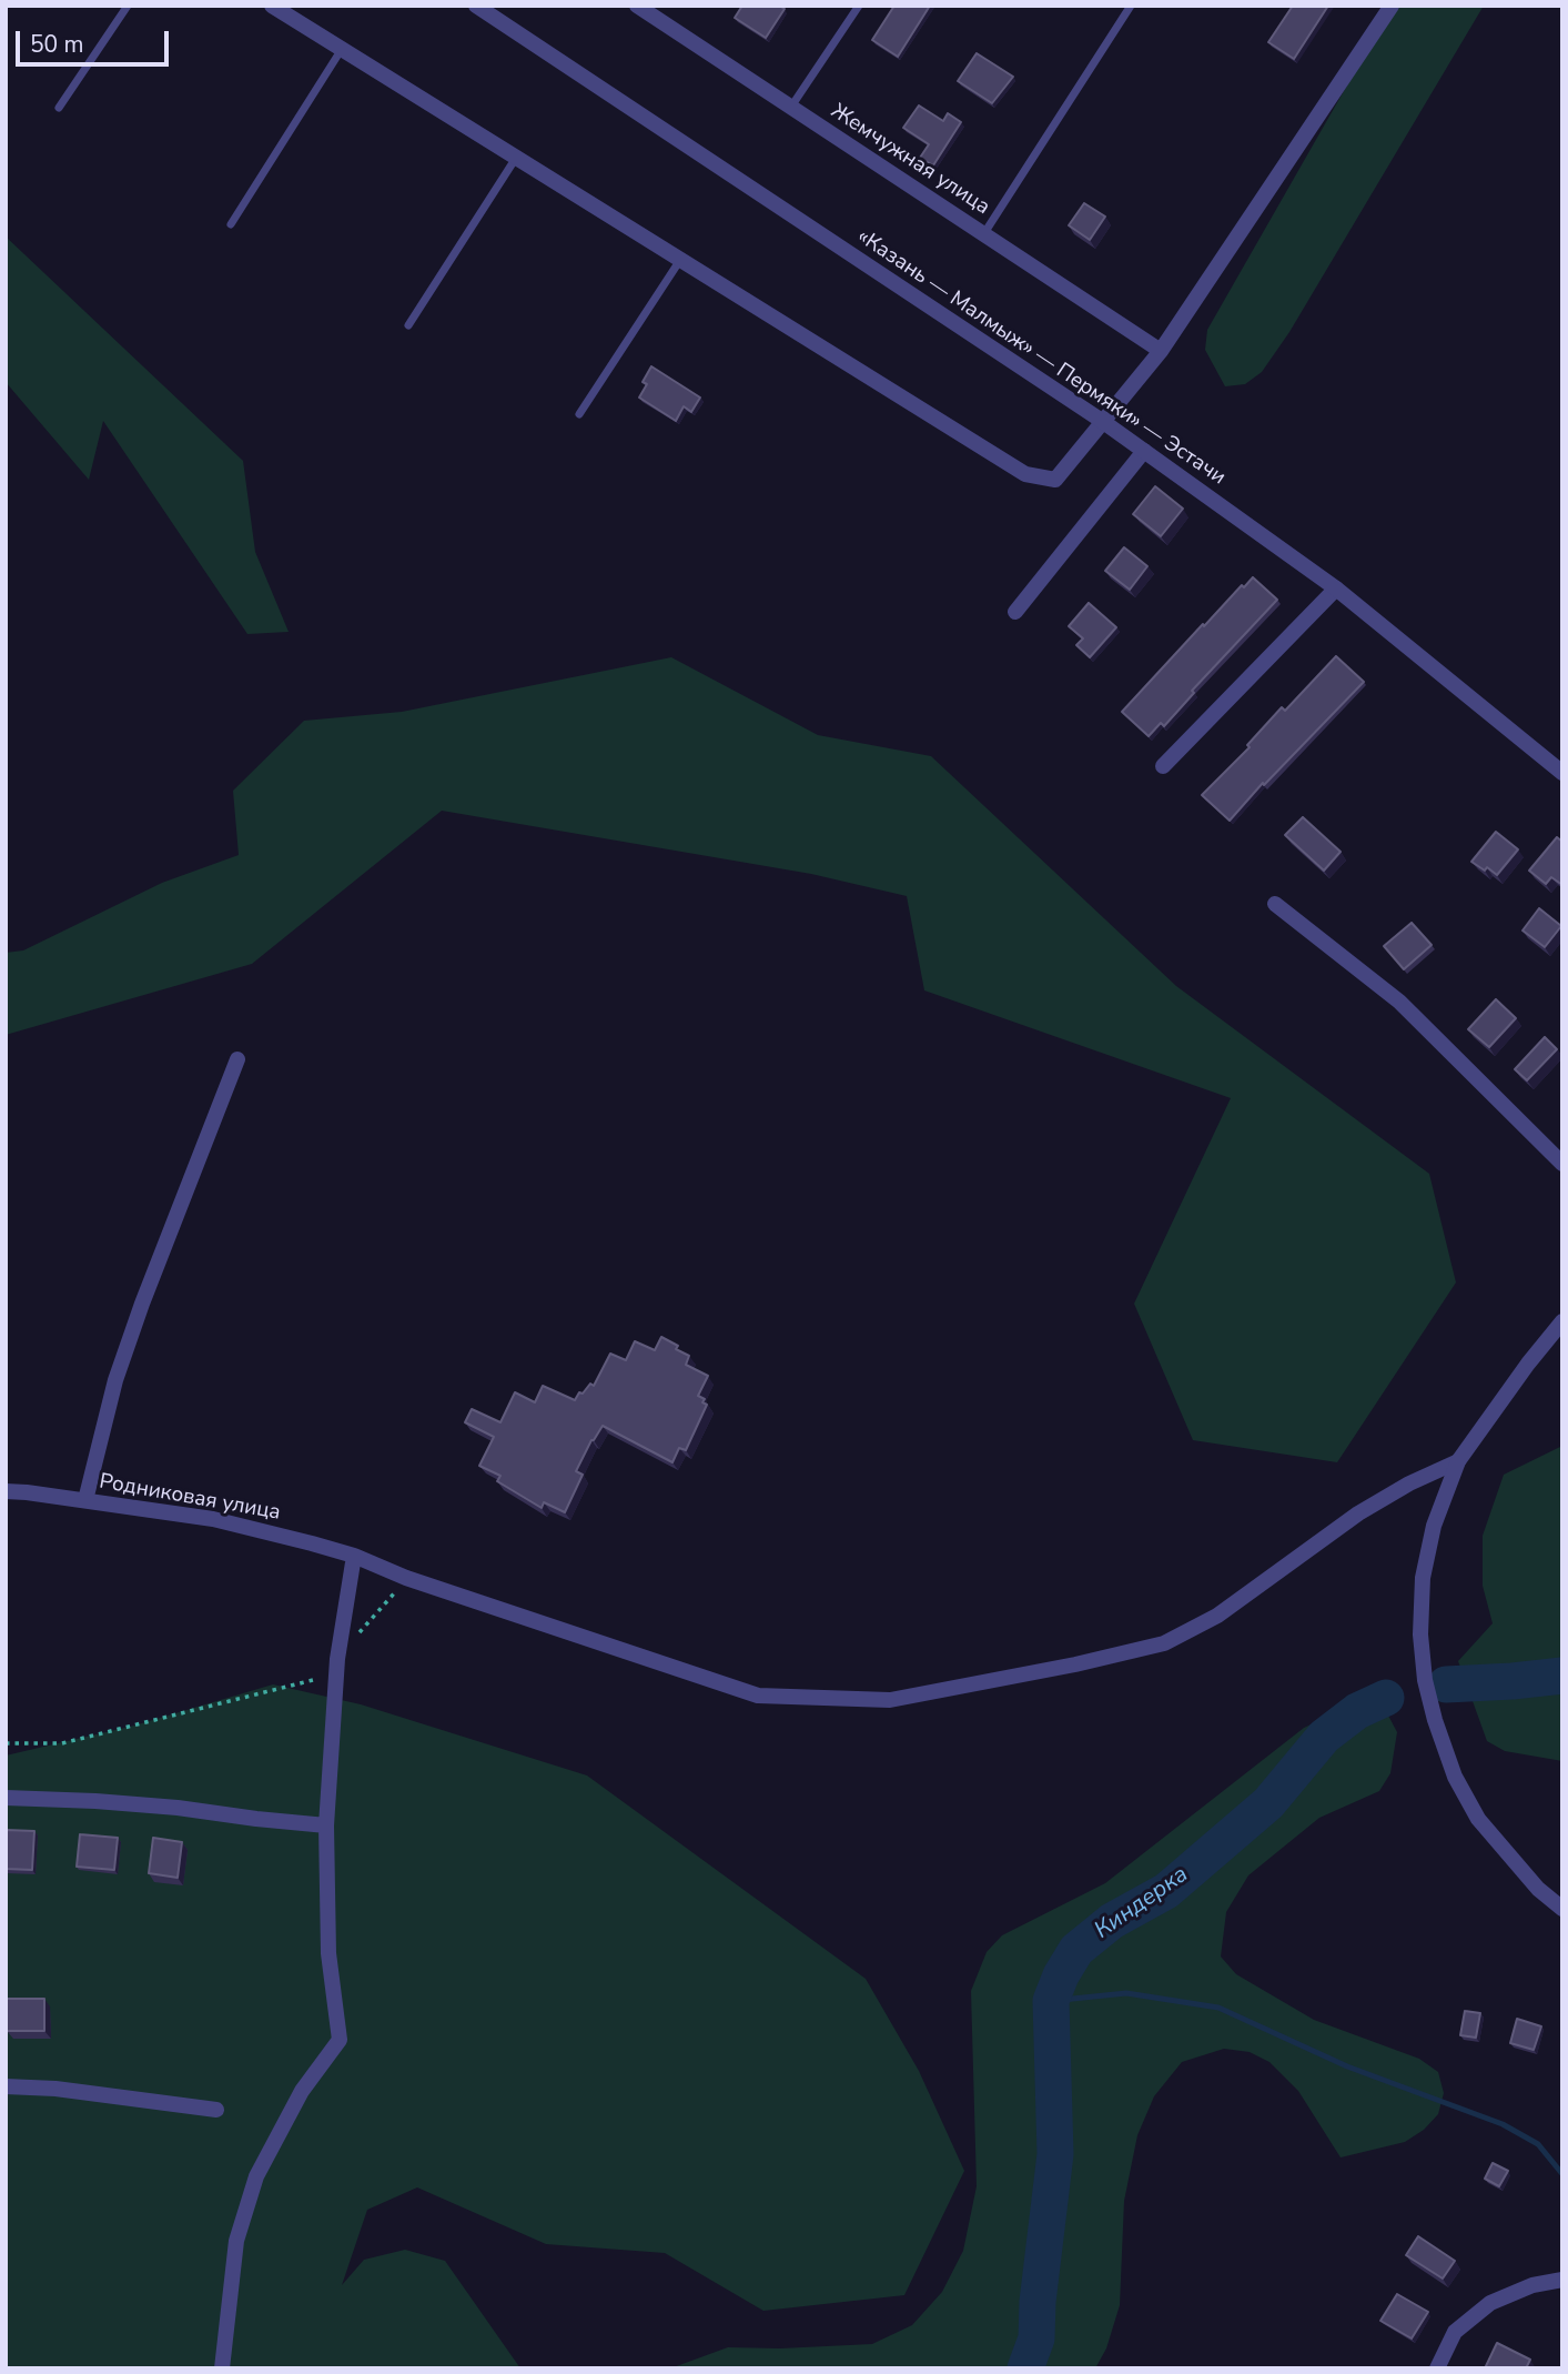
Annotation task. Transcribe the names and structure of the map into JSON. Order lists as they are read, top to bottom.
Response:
{
  "streets": {
    "street": ["Жемчужная улица", "«Казань — Малмыж» — Пермяки» — Эстачи", "Родниковая улица"]
  },
  "water": ["Киндерка"],
  "scale_bar": "50 m"
}
